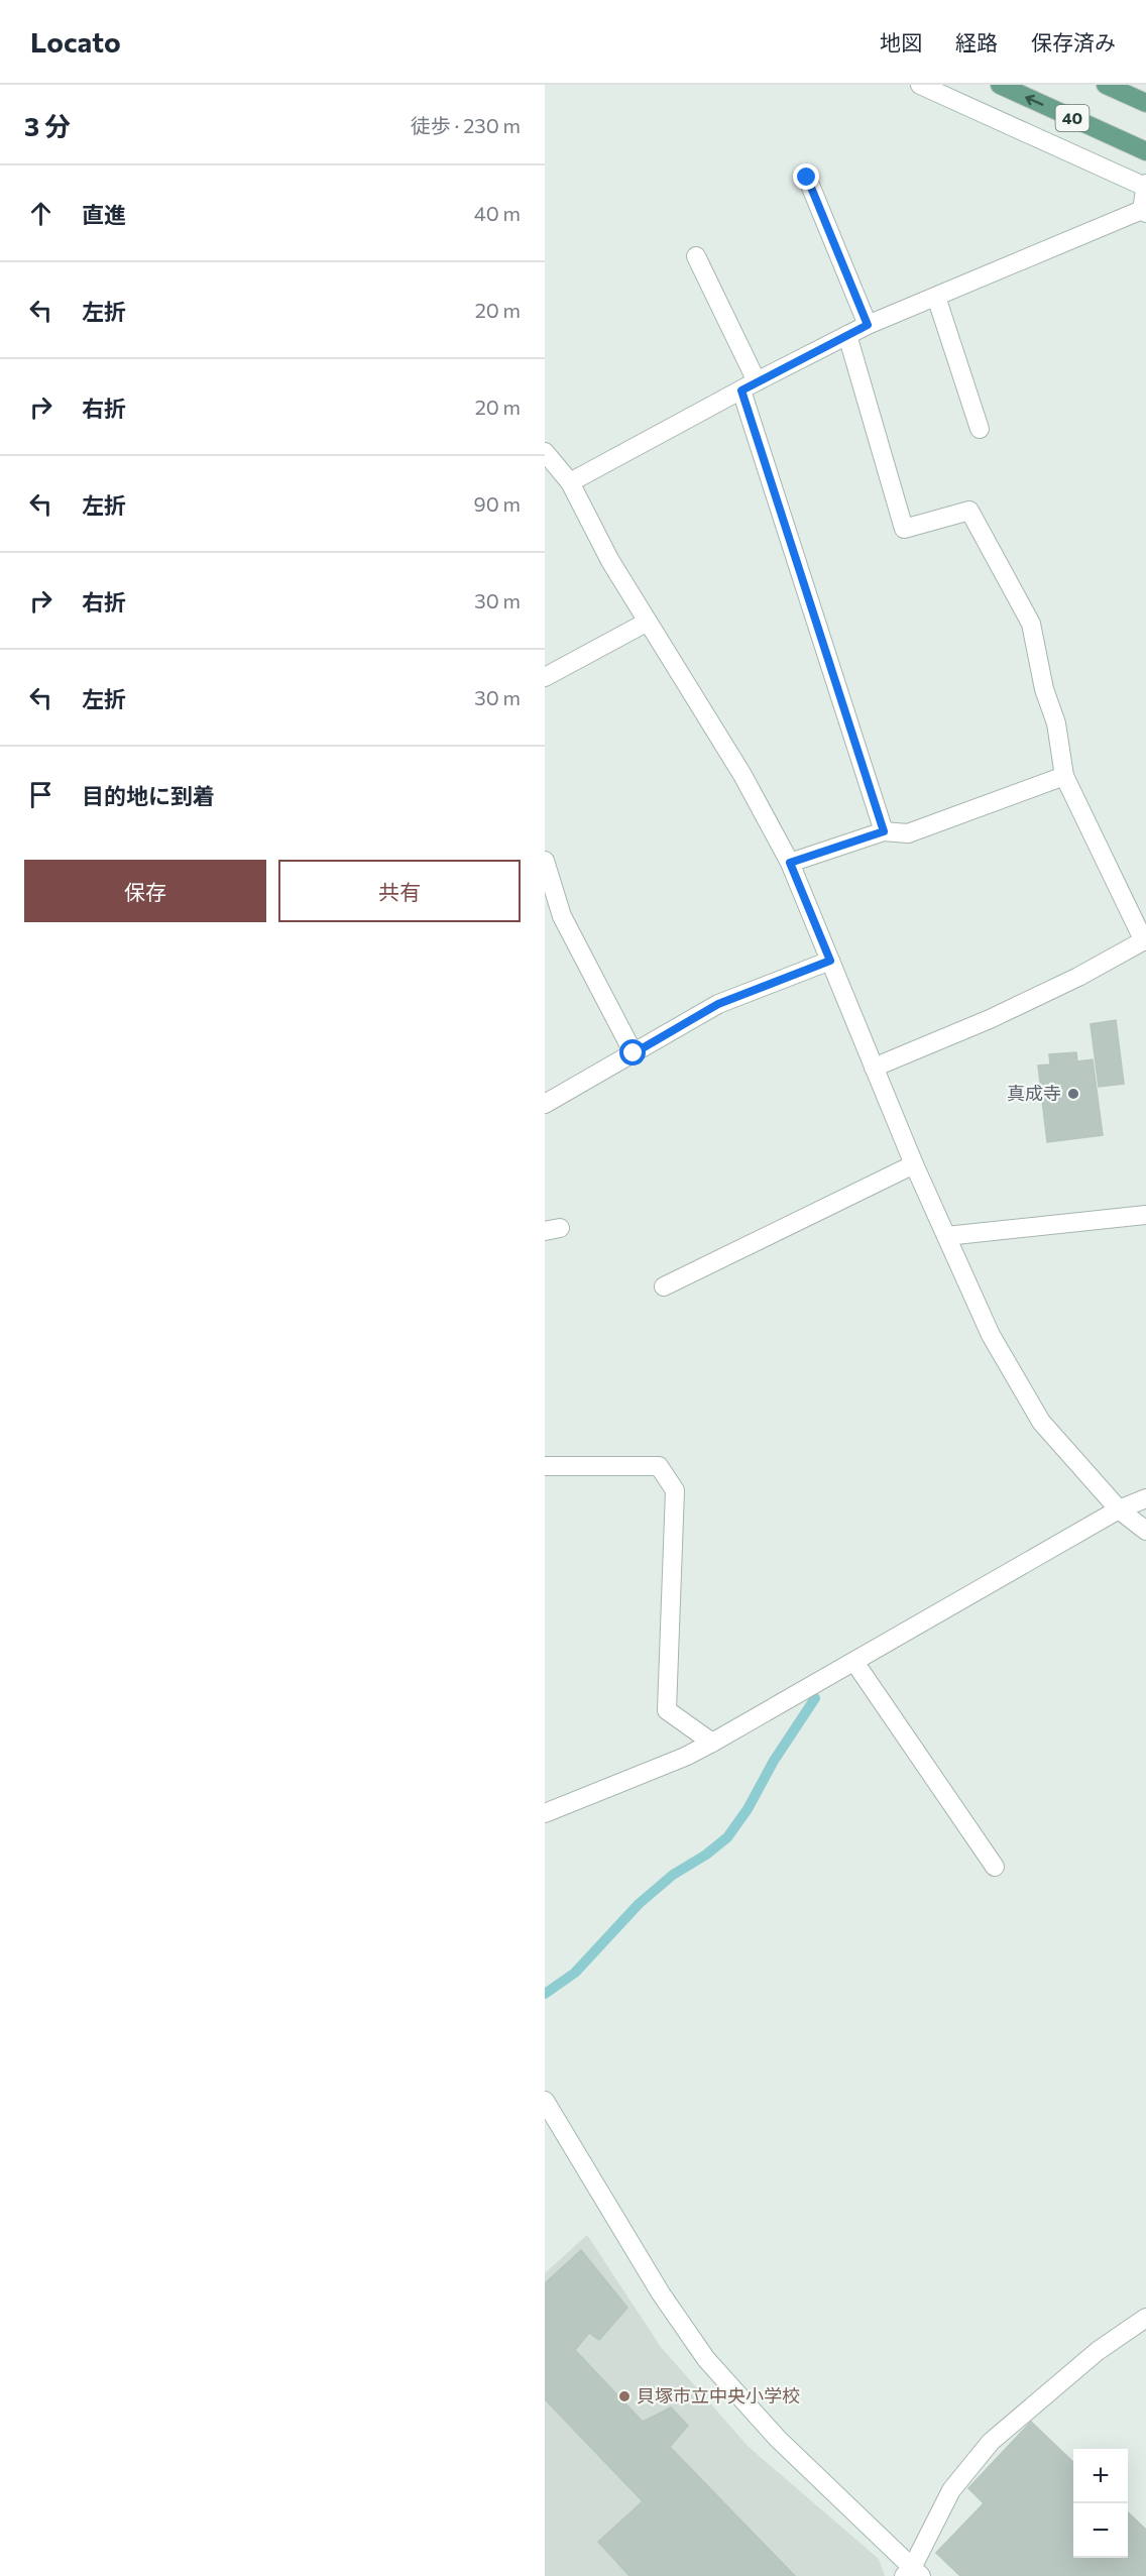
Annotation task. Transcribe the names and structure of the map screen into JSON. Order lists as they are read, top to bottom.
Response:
{
  "streets": {
    "main road": ["40"]
  },
  "places": ["真成寺", "貝塚市立中央小学校"],
  "page": {
    "header": "Locato",
    "nav": ["地図", "経路", "保存済み"],
    "heading": ["3 分", "徒歩 · 230 m"],
    "list": [
      ["直進", "40 m"],
      ["左折", "20 m"],
      ["右折", "20 m"],
      ["左折", "90 m"],
      ["右折", "30 m"],
      ["左折", "30 m"],
      "目的地に到着"
    ],
    "buttons": ["保存", "共有"],
    "map_buttons": ["+", "−"]
  }
}
